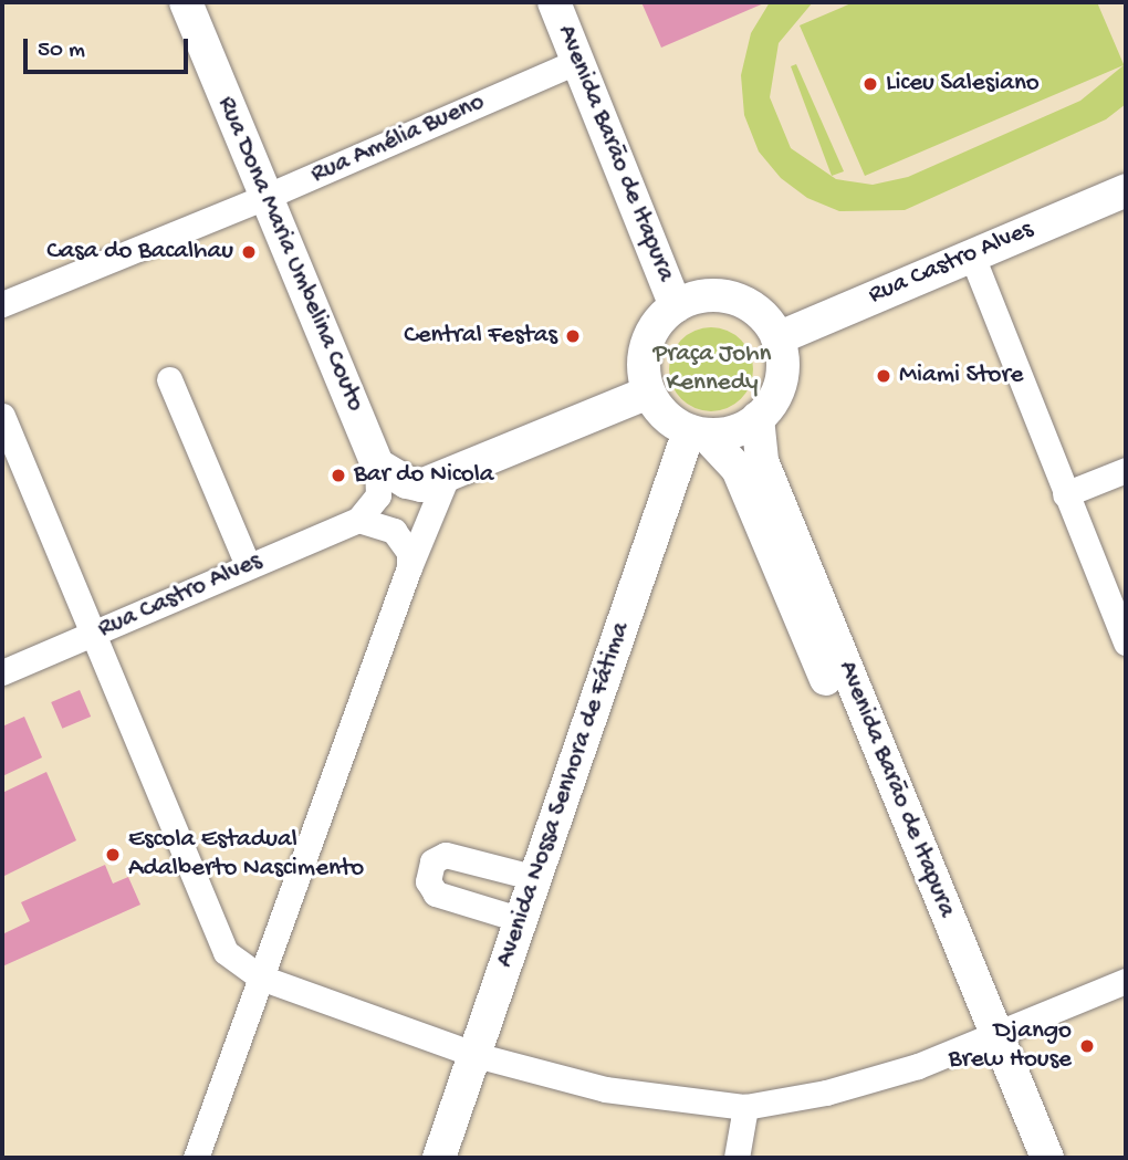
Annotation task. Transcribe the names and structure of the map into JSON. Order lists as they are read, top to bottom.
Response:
{
  "streets": {
    "main road": [
      "Avenida Barão de Itapura",
      "Rua Dona Maria Umbelina Couto",
      "Rua Castro Alves",
      "Avenida Nossa Senhora de Fátima"
    ],
    "street": ["Rua Amélia Bueno"]
  },
  "crossings": [
    ["Rua Amélia Bueno", "Avenida Barão de Itapura"],
    ["Rua Amélia Bueno", "Rua Dona Maria Umbelina Couto"],
    ["Avenida Barão de Itapura", "Rua Castro Alves"],
    ["Avenida Barão de Itapura", "Avenida Nossa Senhora de Fátima"],
    ["Rua Castro Alves", "Avenida Nossa Senhora de Fátima"]
  ],
  "parks": ["Praça John Kennedy"],
  "places": [
    "Liceu Salesiano",
    "Casa do Bacalhau",
    "Central Festas",
    "Miami Store",
    "Bar do Nicola",
    "Escola Estadual Adalberto Nascimento",
    "Django Brew House"
  ],
  "scale_bar": "50 m"
}
